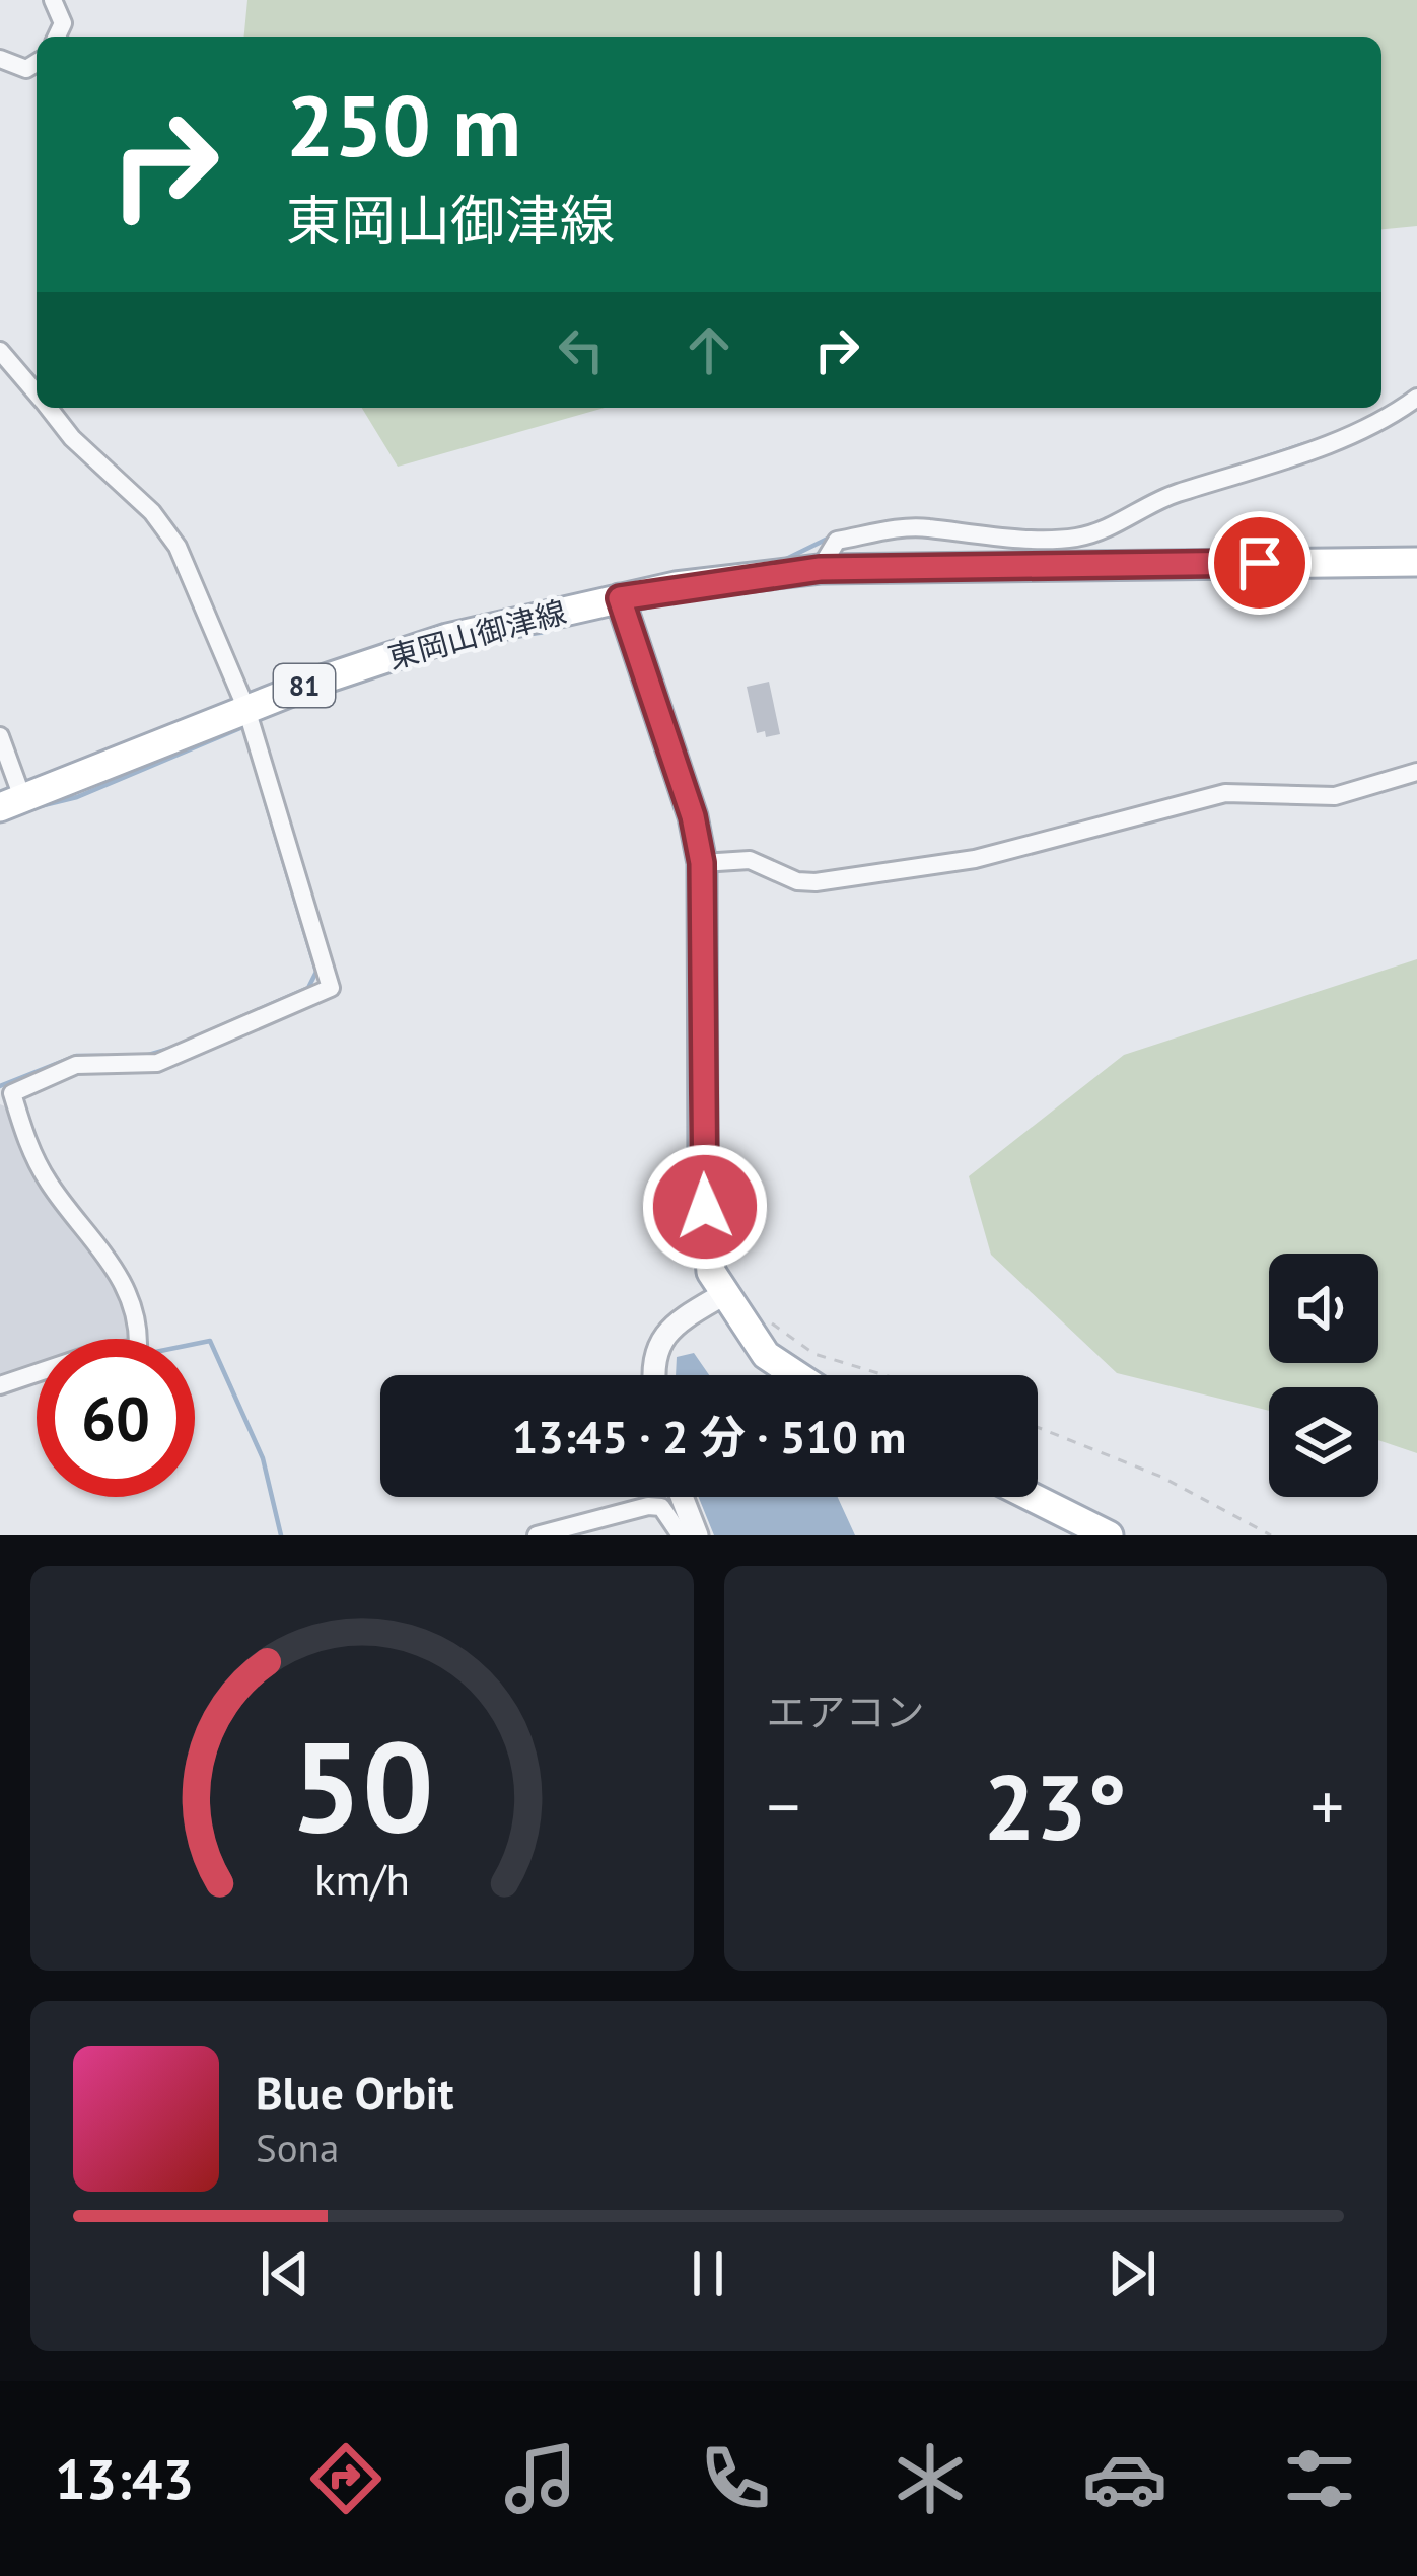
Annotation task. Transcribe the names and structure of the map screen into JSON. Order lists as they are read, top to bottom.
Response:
{
  "streets": {
    "main road": ["東岡山御津線", "81"]
  },
  "page": {
    "turn": ["250 m", "東岡山御津線"],
    "limit": "60",
    "trip": "13:45 · 2 分 · 510 m",
    "tile": "エアコン",
    "heat": ["−", "23°", "+"],
    "song": ["Blue Orbit", "Sona"],
    "tabs": "13:43",
    "gauge": ["50", "km/h"]
  }
}
